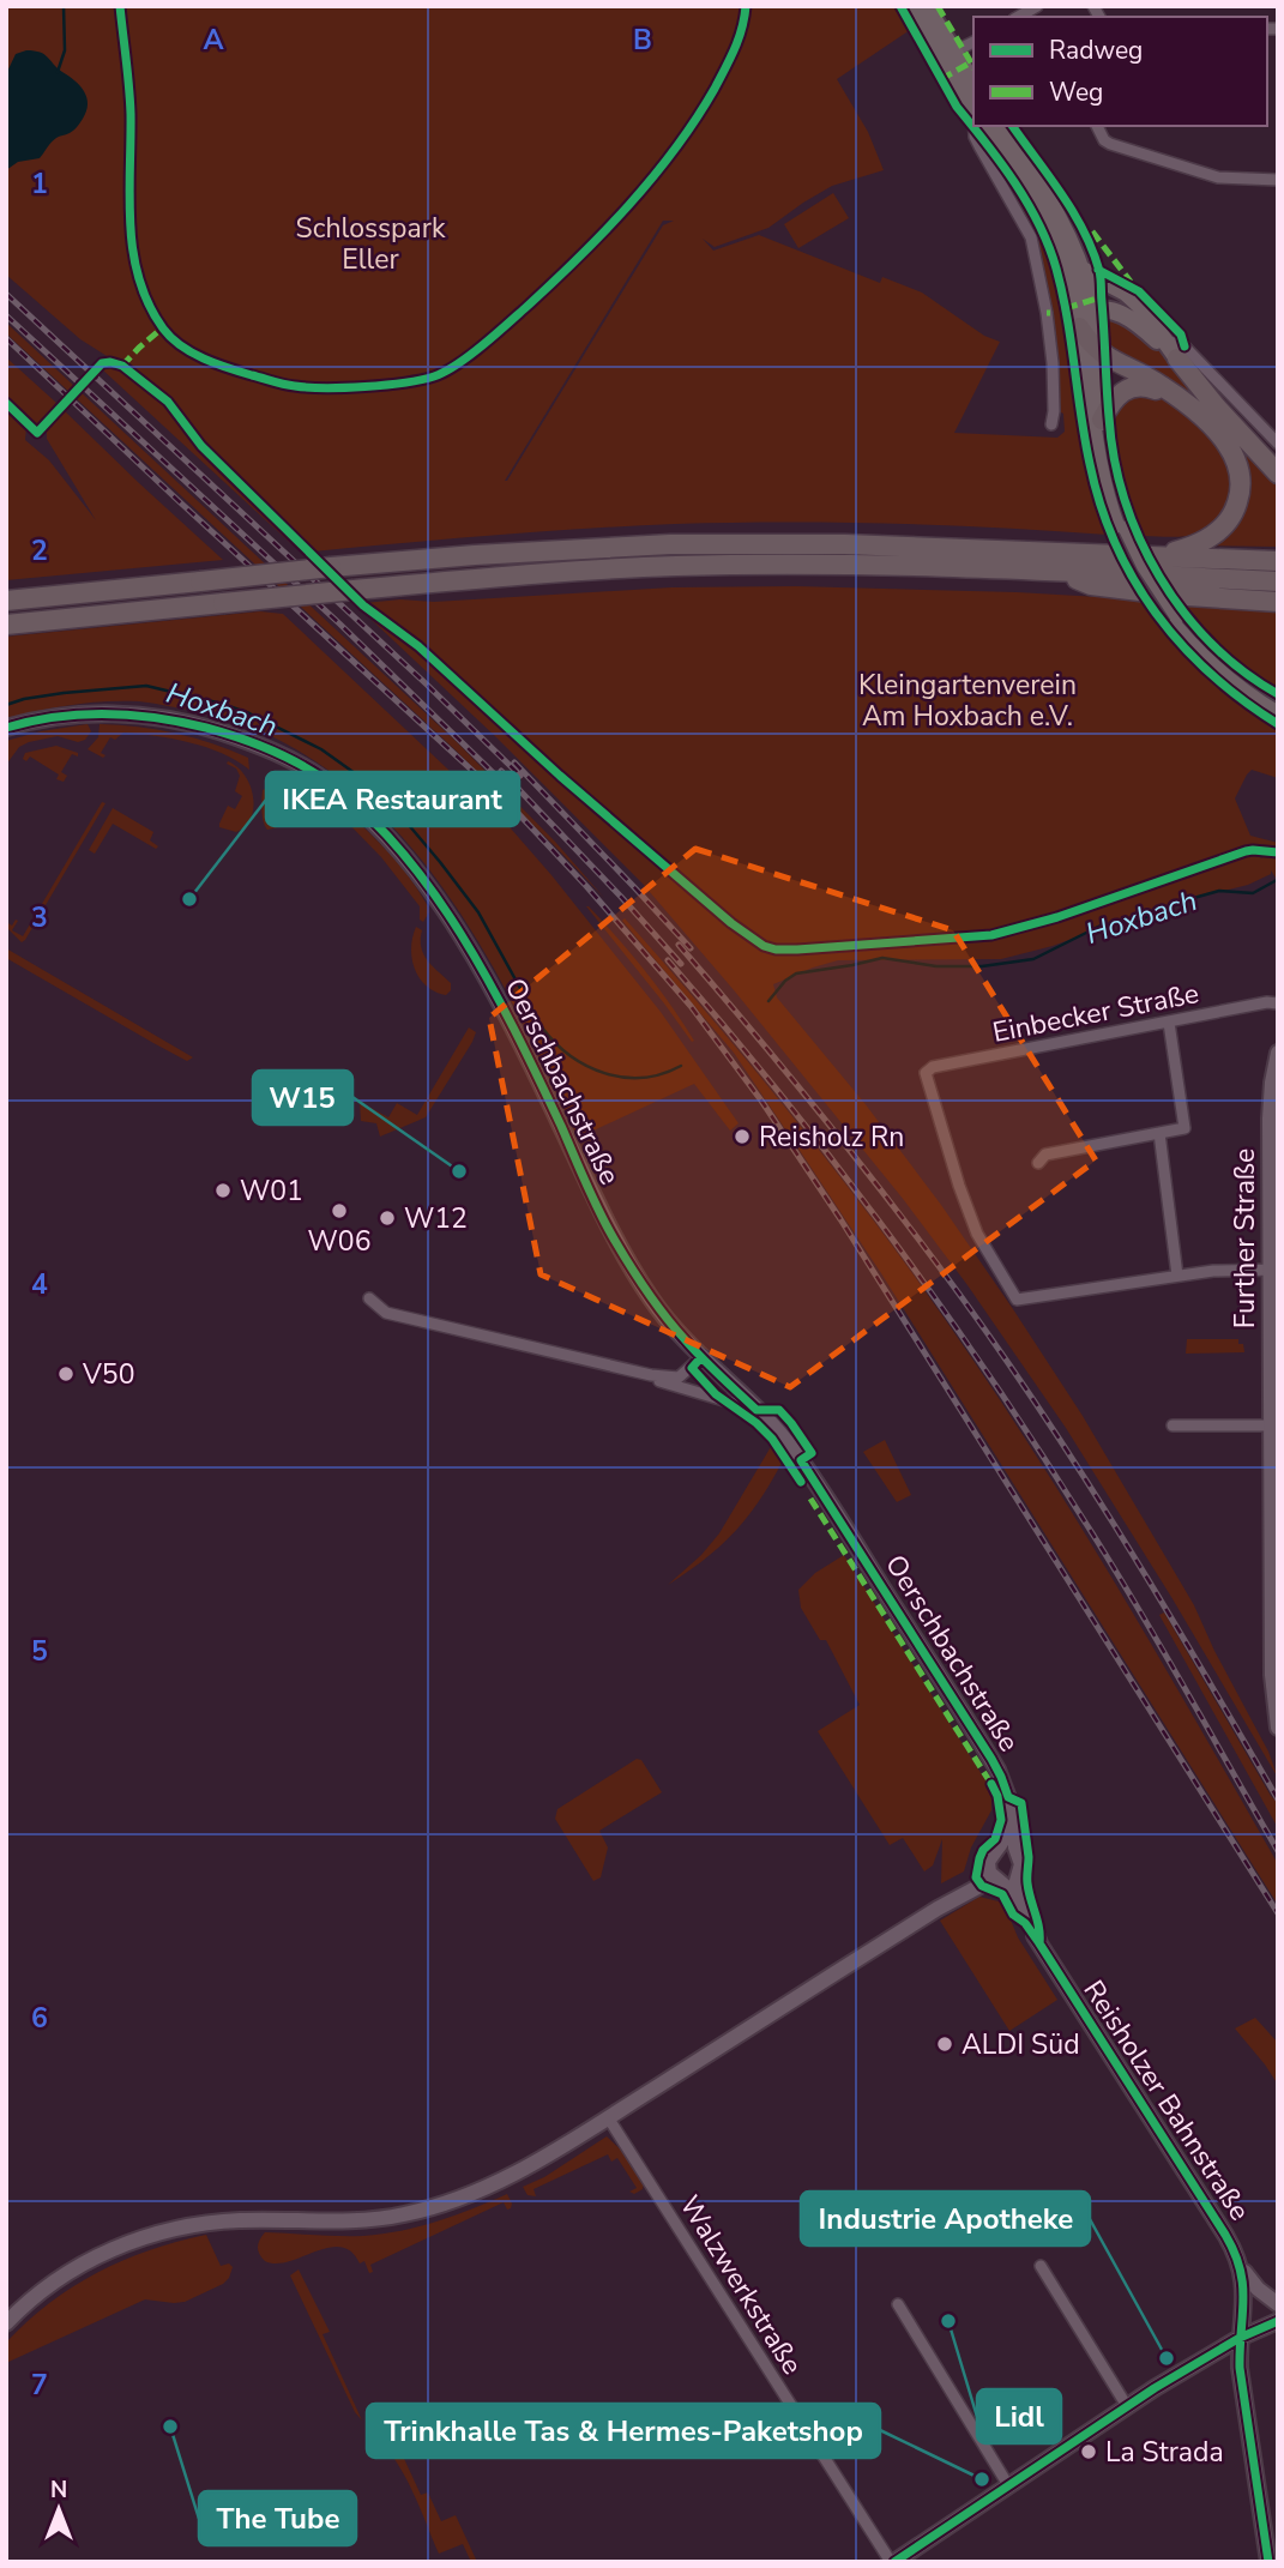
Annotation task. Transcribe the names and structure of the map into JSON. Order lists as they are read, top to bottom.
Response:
{
  "streets": {
    "main road": ["Oerschbachstraße", "Further Straße", "Reisholzer Bahnstraße"],
    "street": ["Einbecker Straße", "Walzwerkstraße"]
  },
  "crossings": [
    ["Oerschbachstraße", "Reisholzer Bahnstraße"]
  ],
  "water": ["Hoxbach"],
  "parks": ["Schlosspark Eller", "Kleingartenverein Am Hoxbach e.V."],
  "places": [
    "IKEA Restaurant",
    "Reisholz Rn",
    "W15",
    "W01",
    "W06",
    "W12",
    "V50",
    "ALDI Süd",
    "Lidl",
    "Industrie Apotheke",
    "The Tube",
    "La Strada",
    "Trinkhalle Tas & Hermes-Paketshop"
  ],
  "legend": ["Radweg", "Weg"],
  "north": "top",
  "grid": {
    "columns": ["A", "B"],
    "rows": [
      "1",
      "2",
      "3",
      "4",
      "5",
      "6",
      "7"
    ]
  }
}
